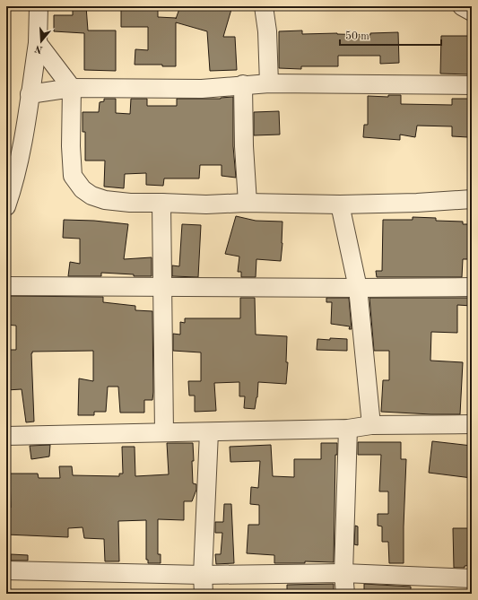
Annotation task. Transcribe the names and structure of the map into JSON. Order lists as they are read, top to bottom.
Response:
{
  "scale_bar": "50 m",
  "north": "bottom"
}
